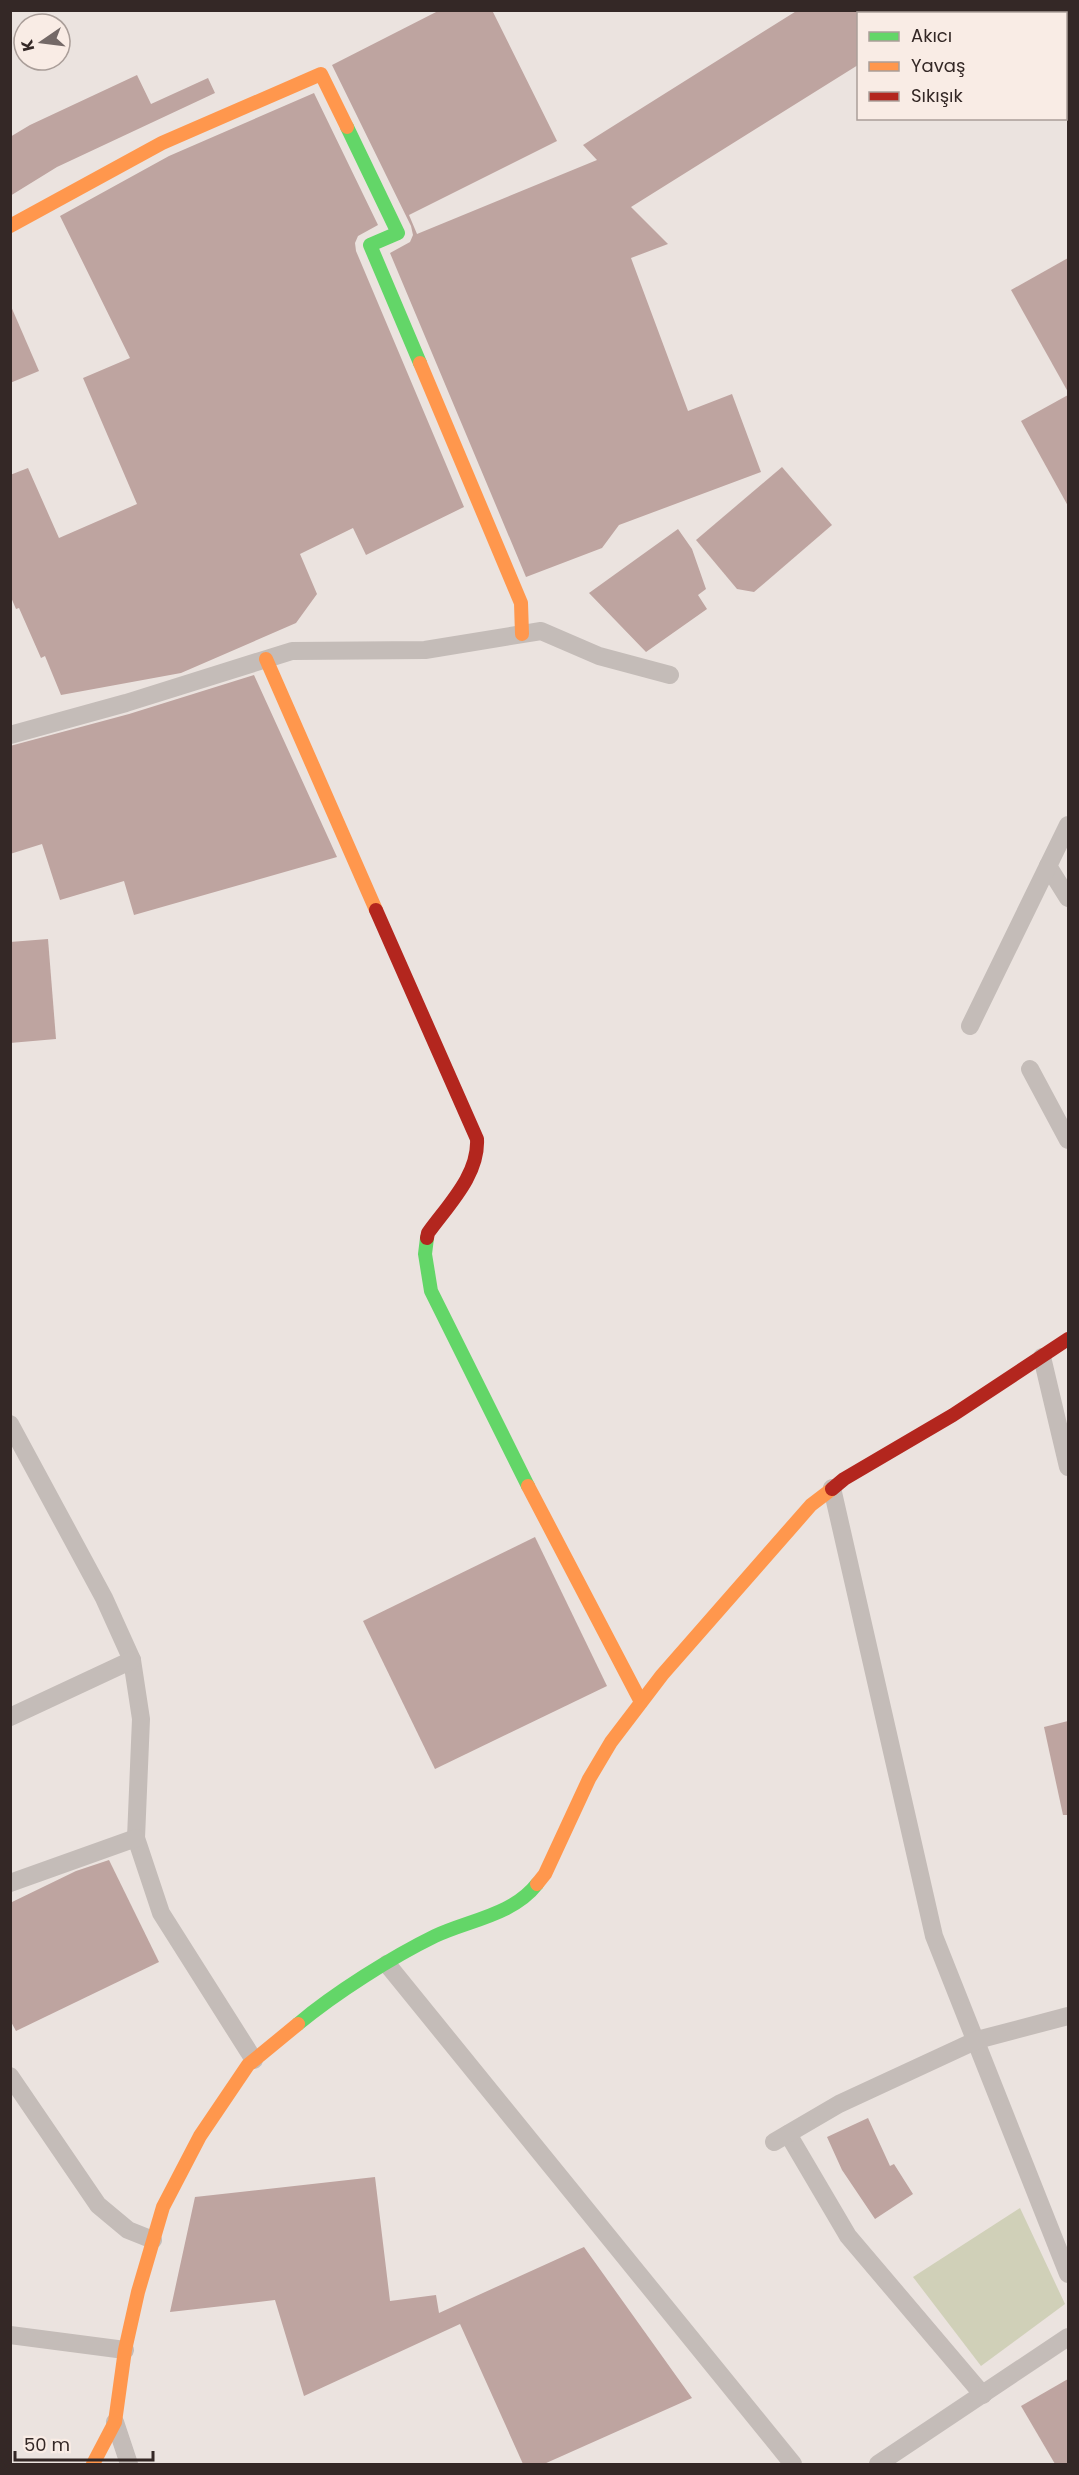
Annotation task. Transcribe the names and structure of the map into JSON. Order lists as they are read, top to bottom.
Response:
{
  "legend": ["Akıcı", "Yavaş", "Sıkışık"],
  "scale_bar": "50 m",
  "north": "left"
}
